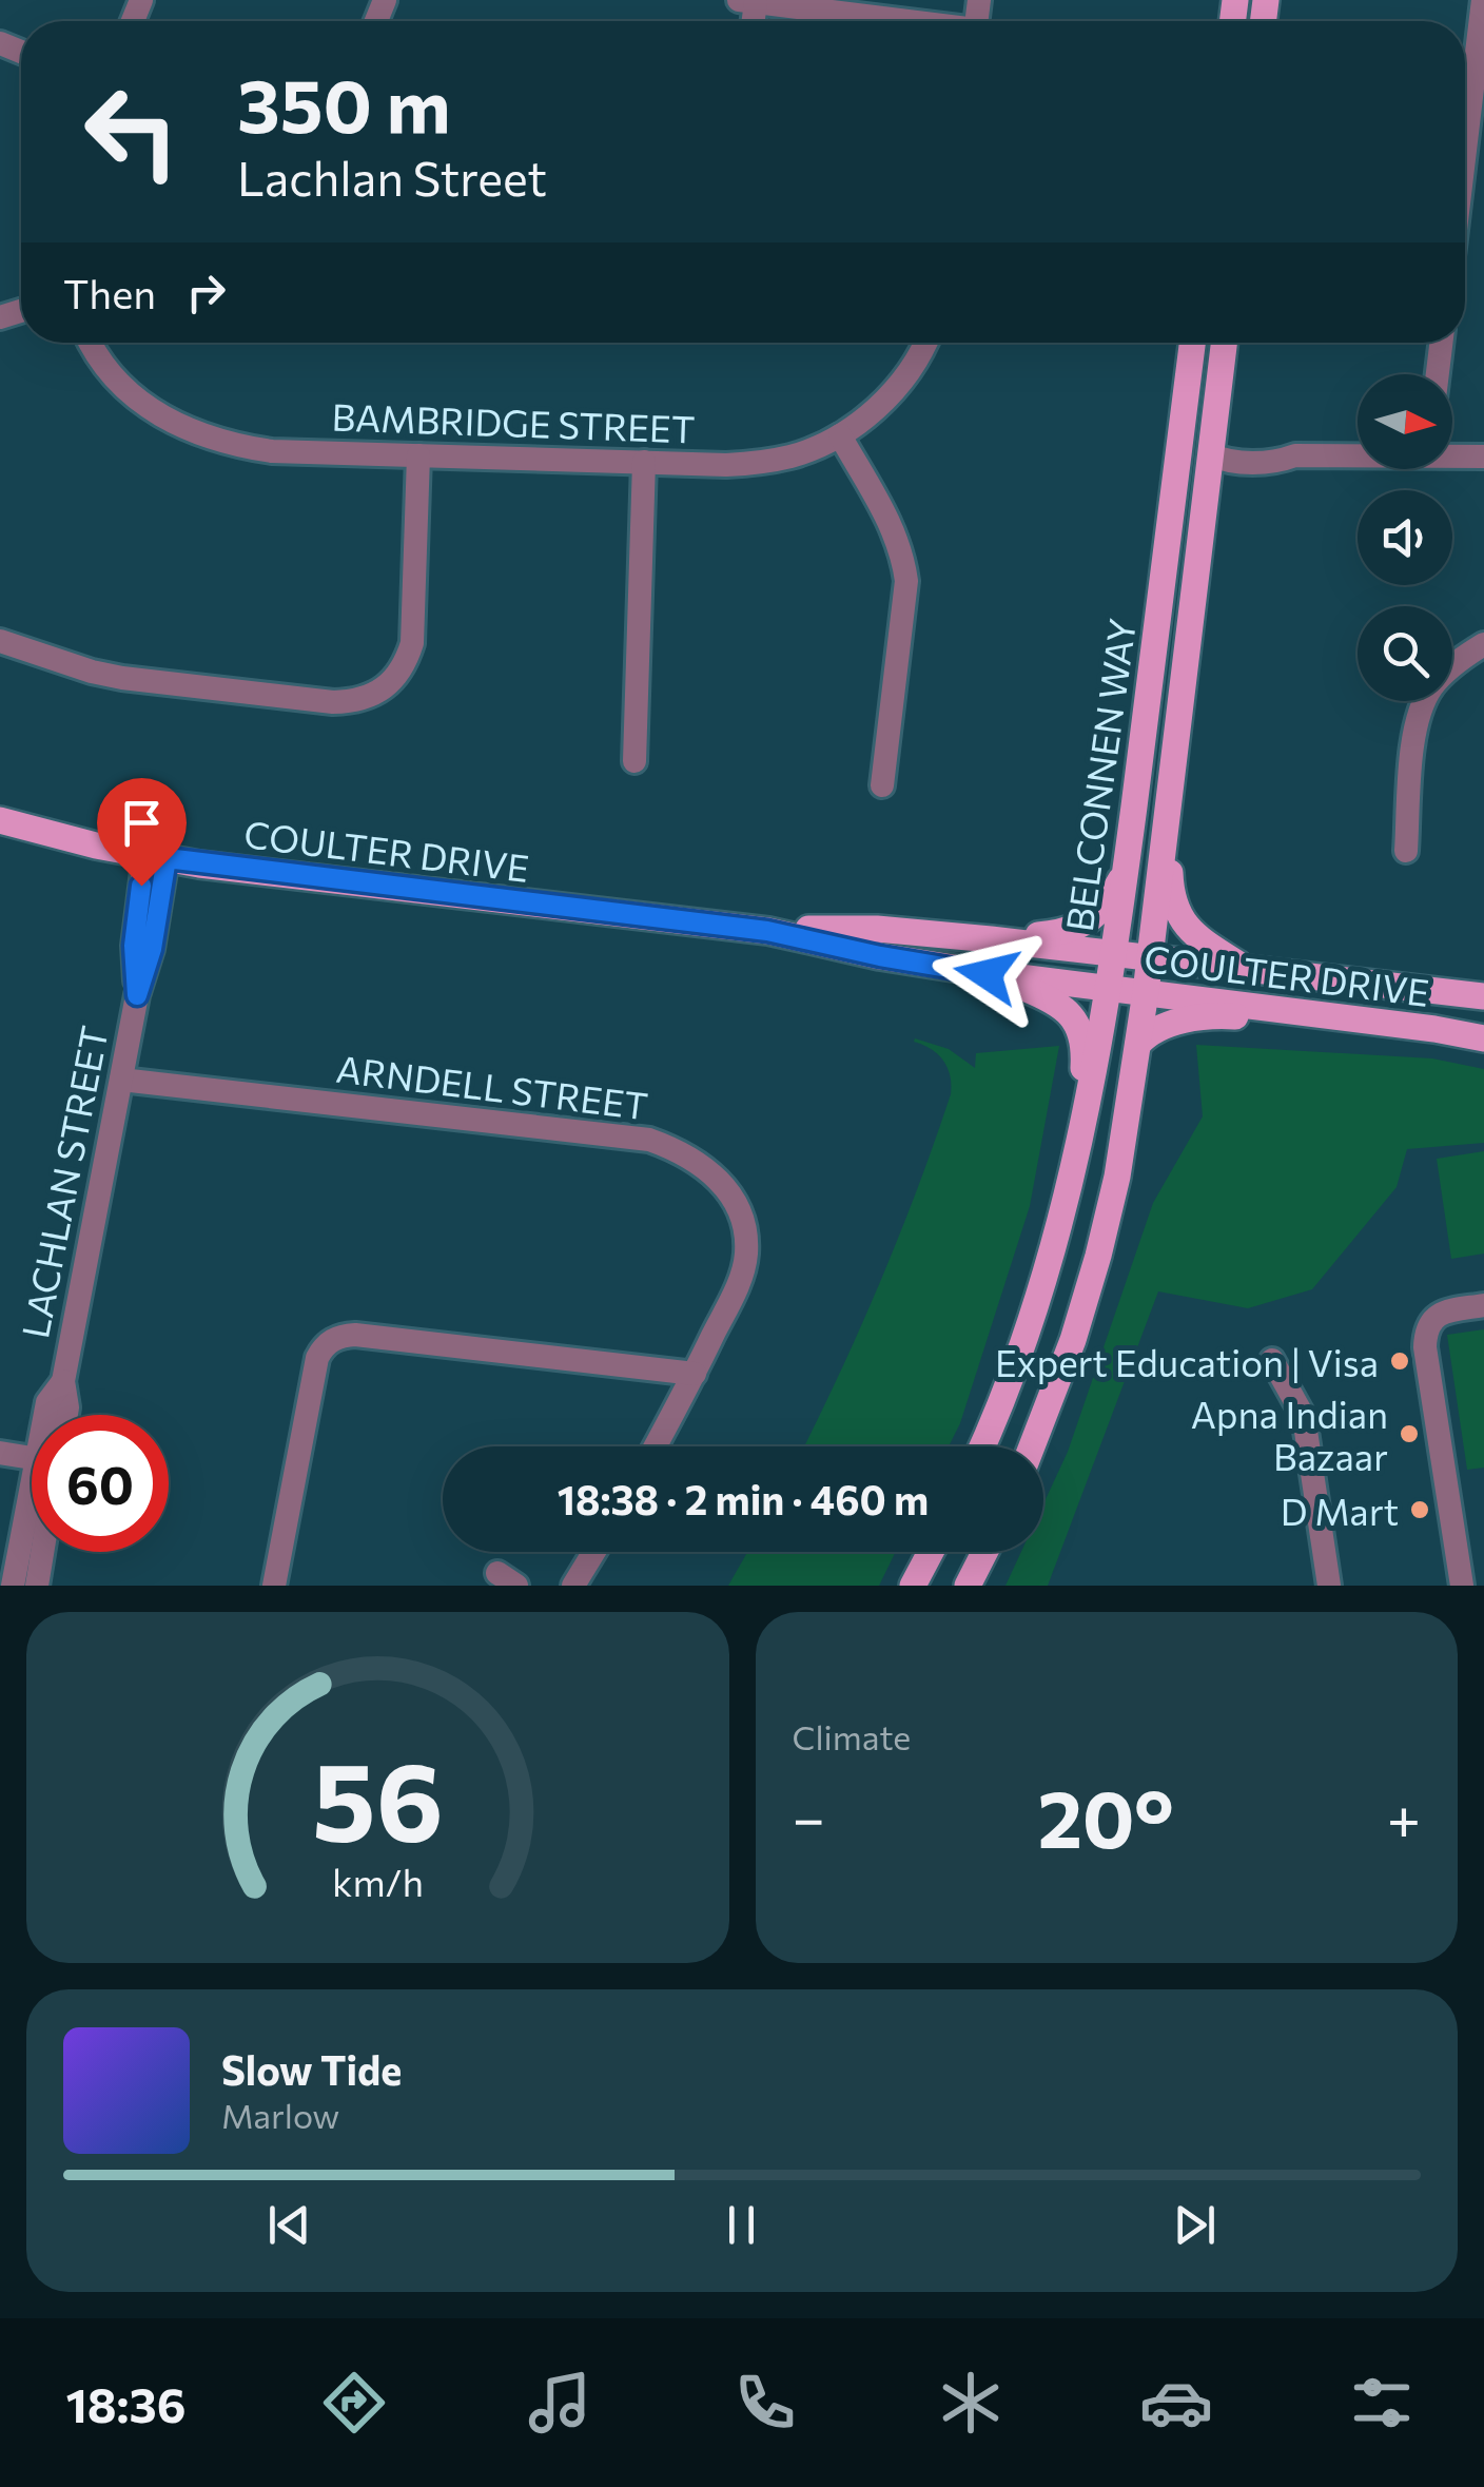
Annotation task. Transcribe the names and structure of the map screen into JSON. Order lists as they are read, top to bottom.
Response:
{
  "streets": {
    "main road": ["BELCONNEN WAY", "COULTER DRIVE"],
    "street": ["BAMBRIDGE STREET", "ARNDELL STREET", "LACHLAN STREET"]
  },
  "crossings": [
    ["BELCONNEN WAY", "COULTER DRIVE"],
    ["COULTER DRIVE", "LACHLAN STREET"],
    ["ARNDELL STREET", "LACHLAN STREET"]
  ],
  "places": ["Expert Education | Visa", "Apna Indian Bazaar", "D Mart"],
  "north": "right",
  "page": {
    "turn": ["350 m", "Lachlan Street"],
    "then": "Then",
    "limit": "60",
    "trip": "18:38 · 2 min · 460 m",
    "tile": "Climate",
    "heat": ["−", "20°", "+"],
    "song": ["Slow Tide", "Marlow"],
    "tabs": "18:36",
    "gauge": ["56", "km/h"]
  }
}
